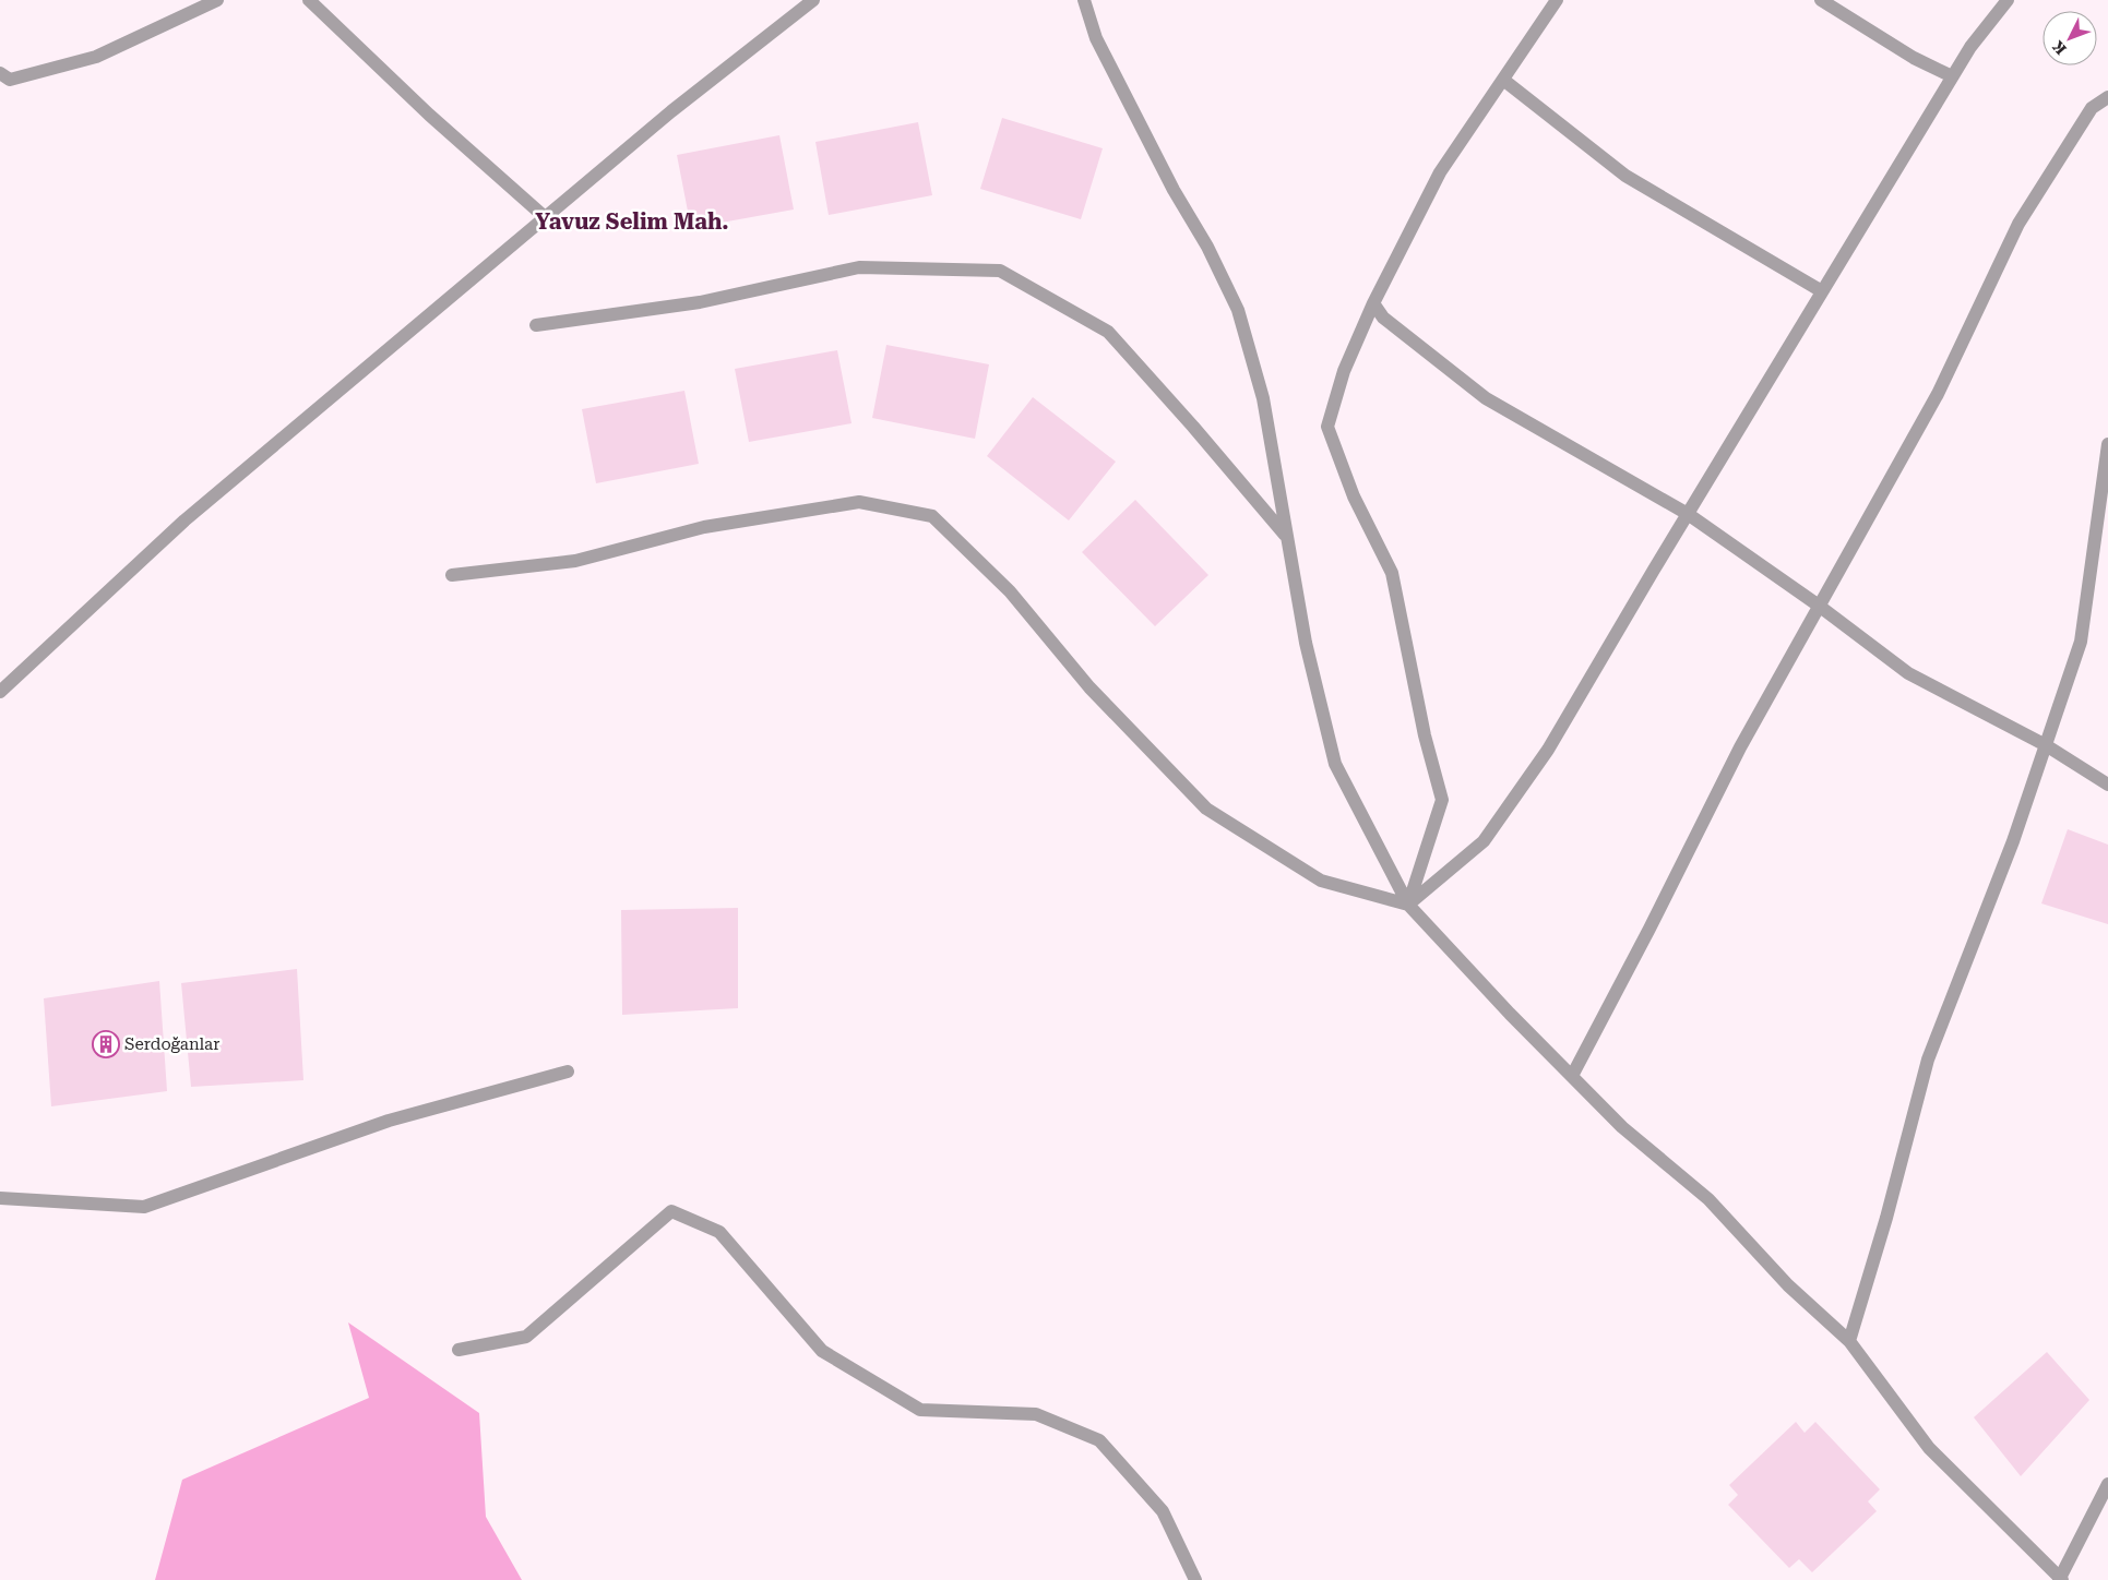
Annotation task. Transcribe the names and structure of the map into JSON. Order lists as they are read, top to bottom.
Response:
{
  "districts": ["Yavuz Selim Mah."],
  "places": {
    "building": ["Serdoğanlar"]
  },
  "north": "bottom left"
}
